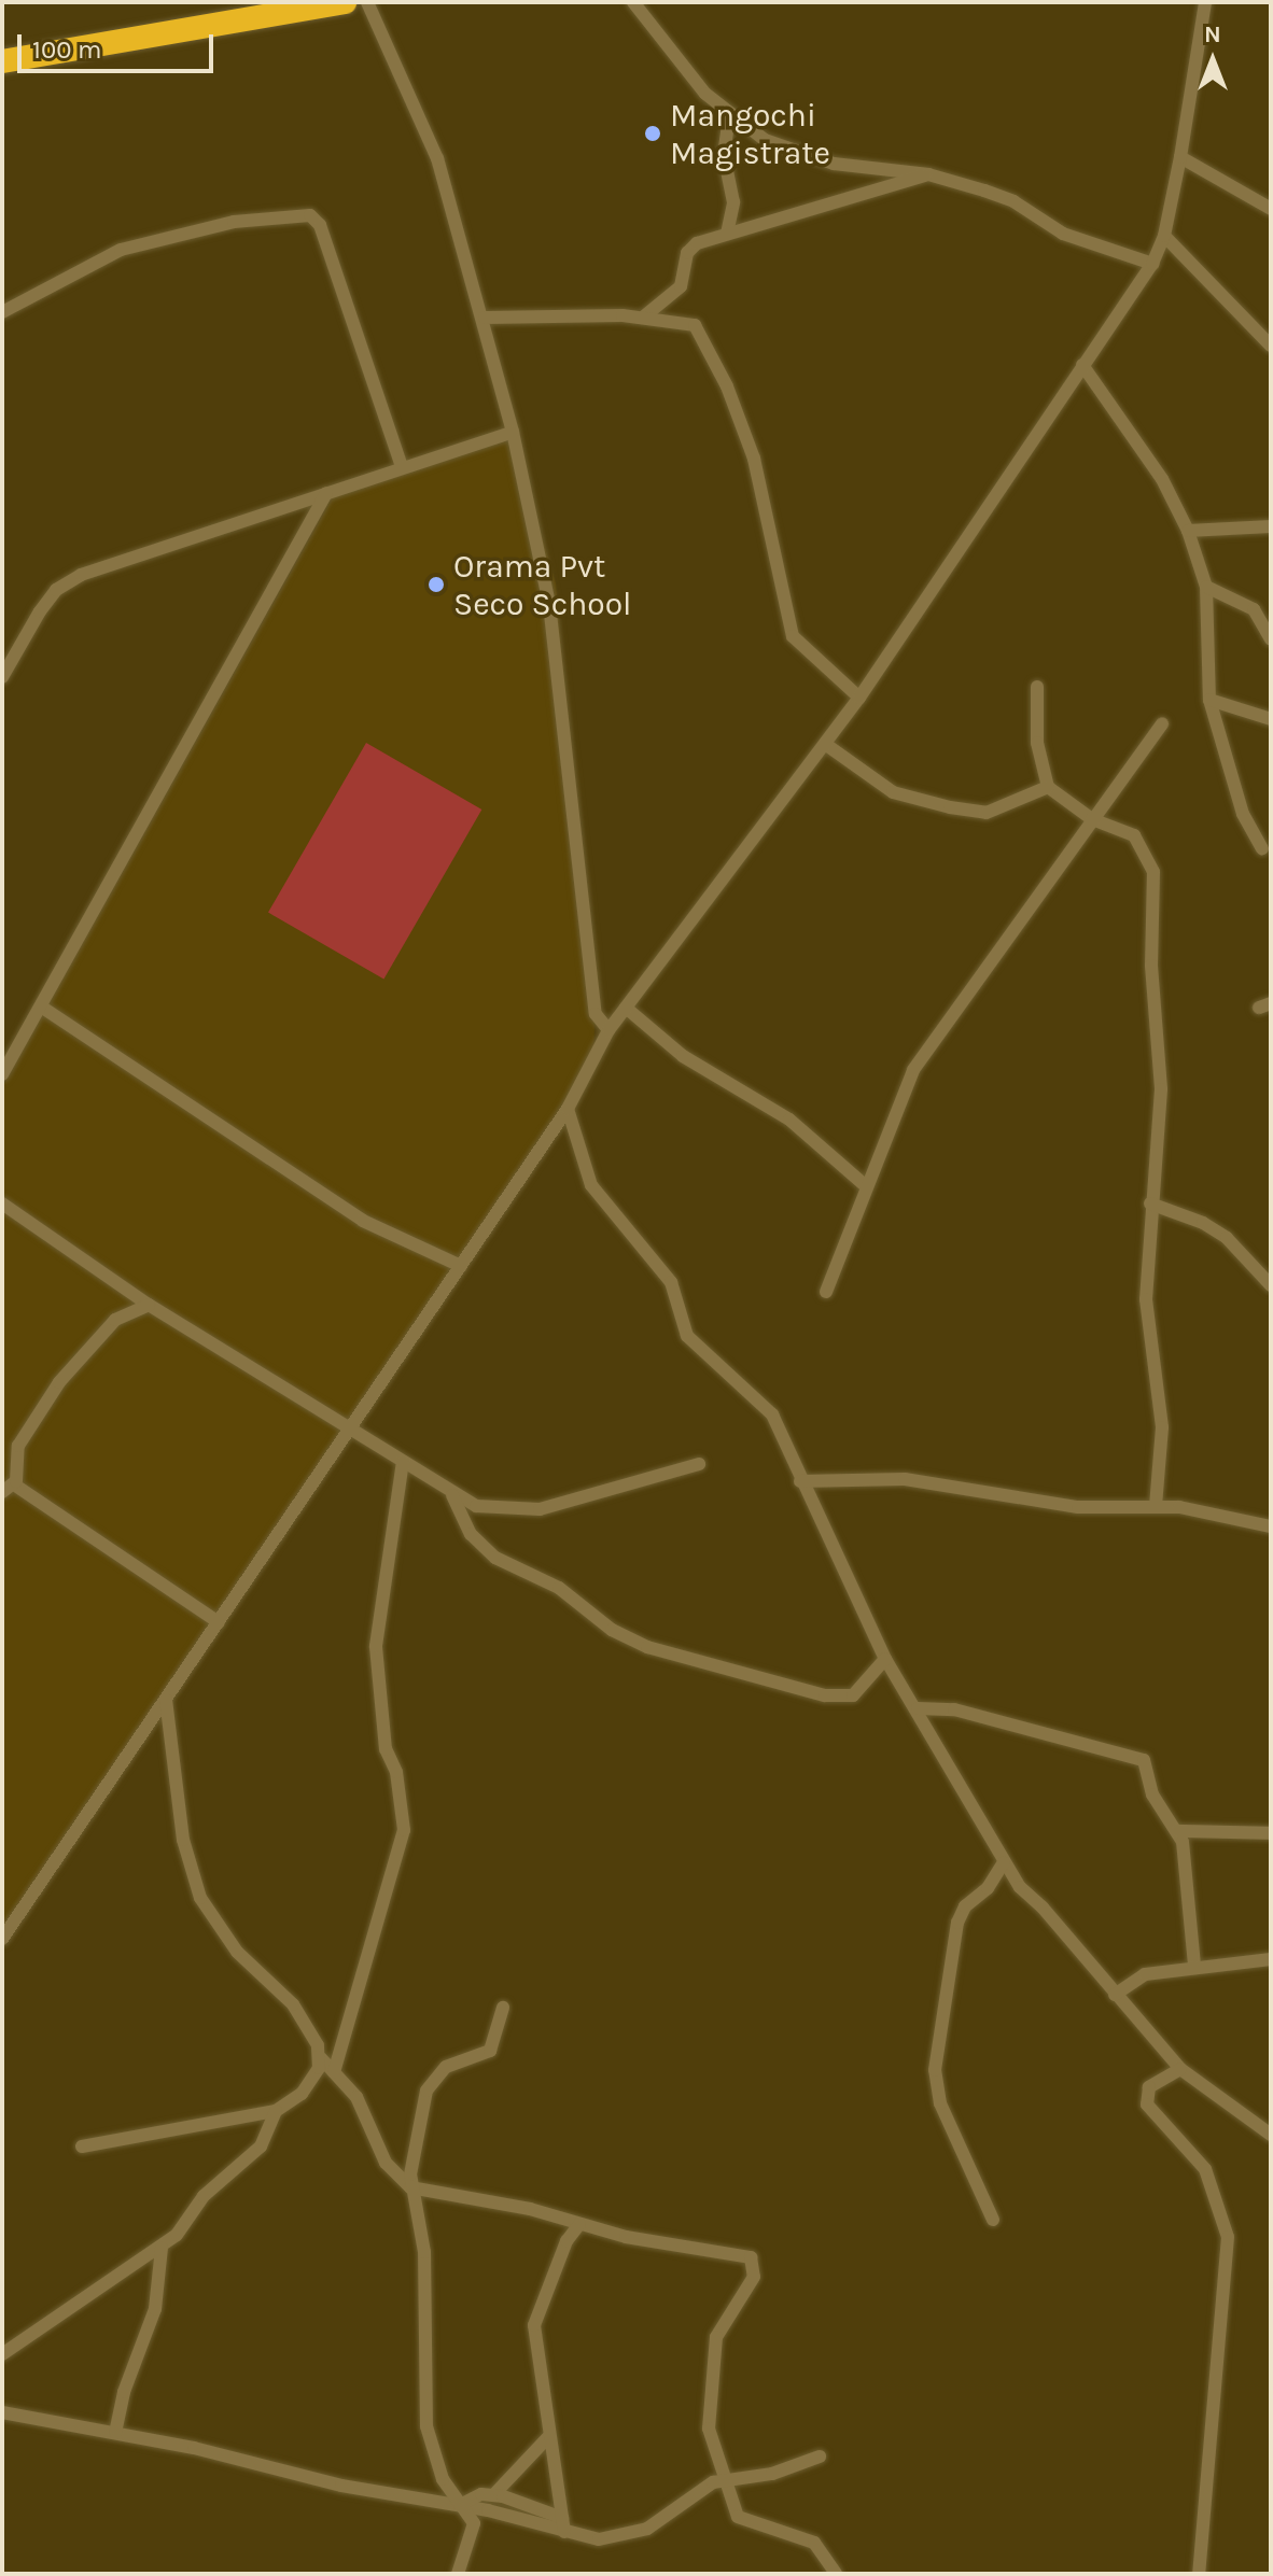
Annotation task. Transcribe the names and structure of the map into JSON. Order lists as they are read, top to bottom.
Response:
{
  "places": ["Mangochi Magistrate", "Orama Pvt Seco School"],
  "scale_bar": "100 m",
  "north": "top"
}
